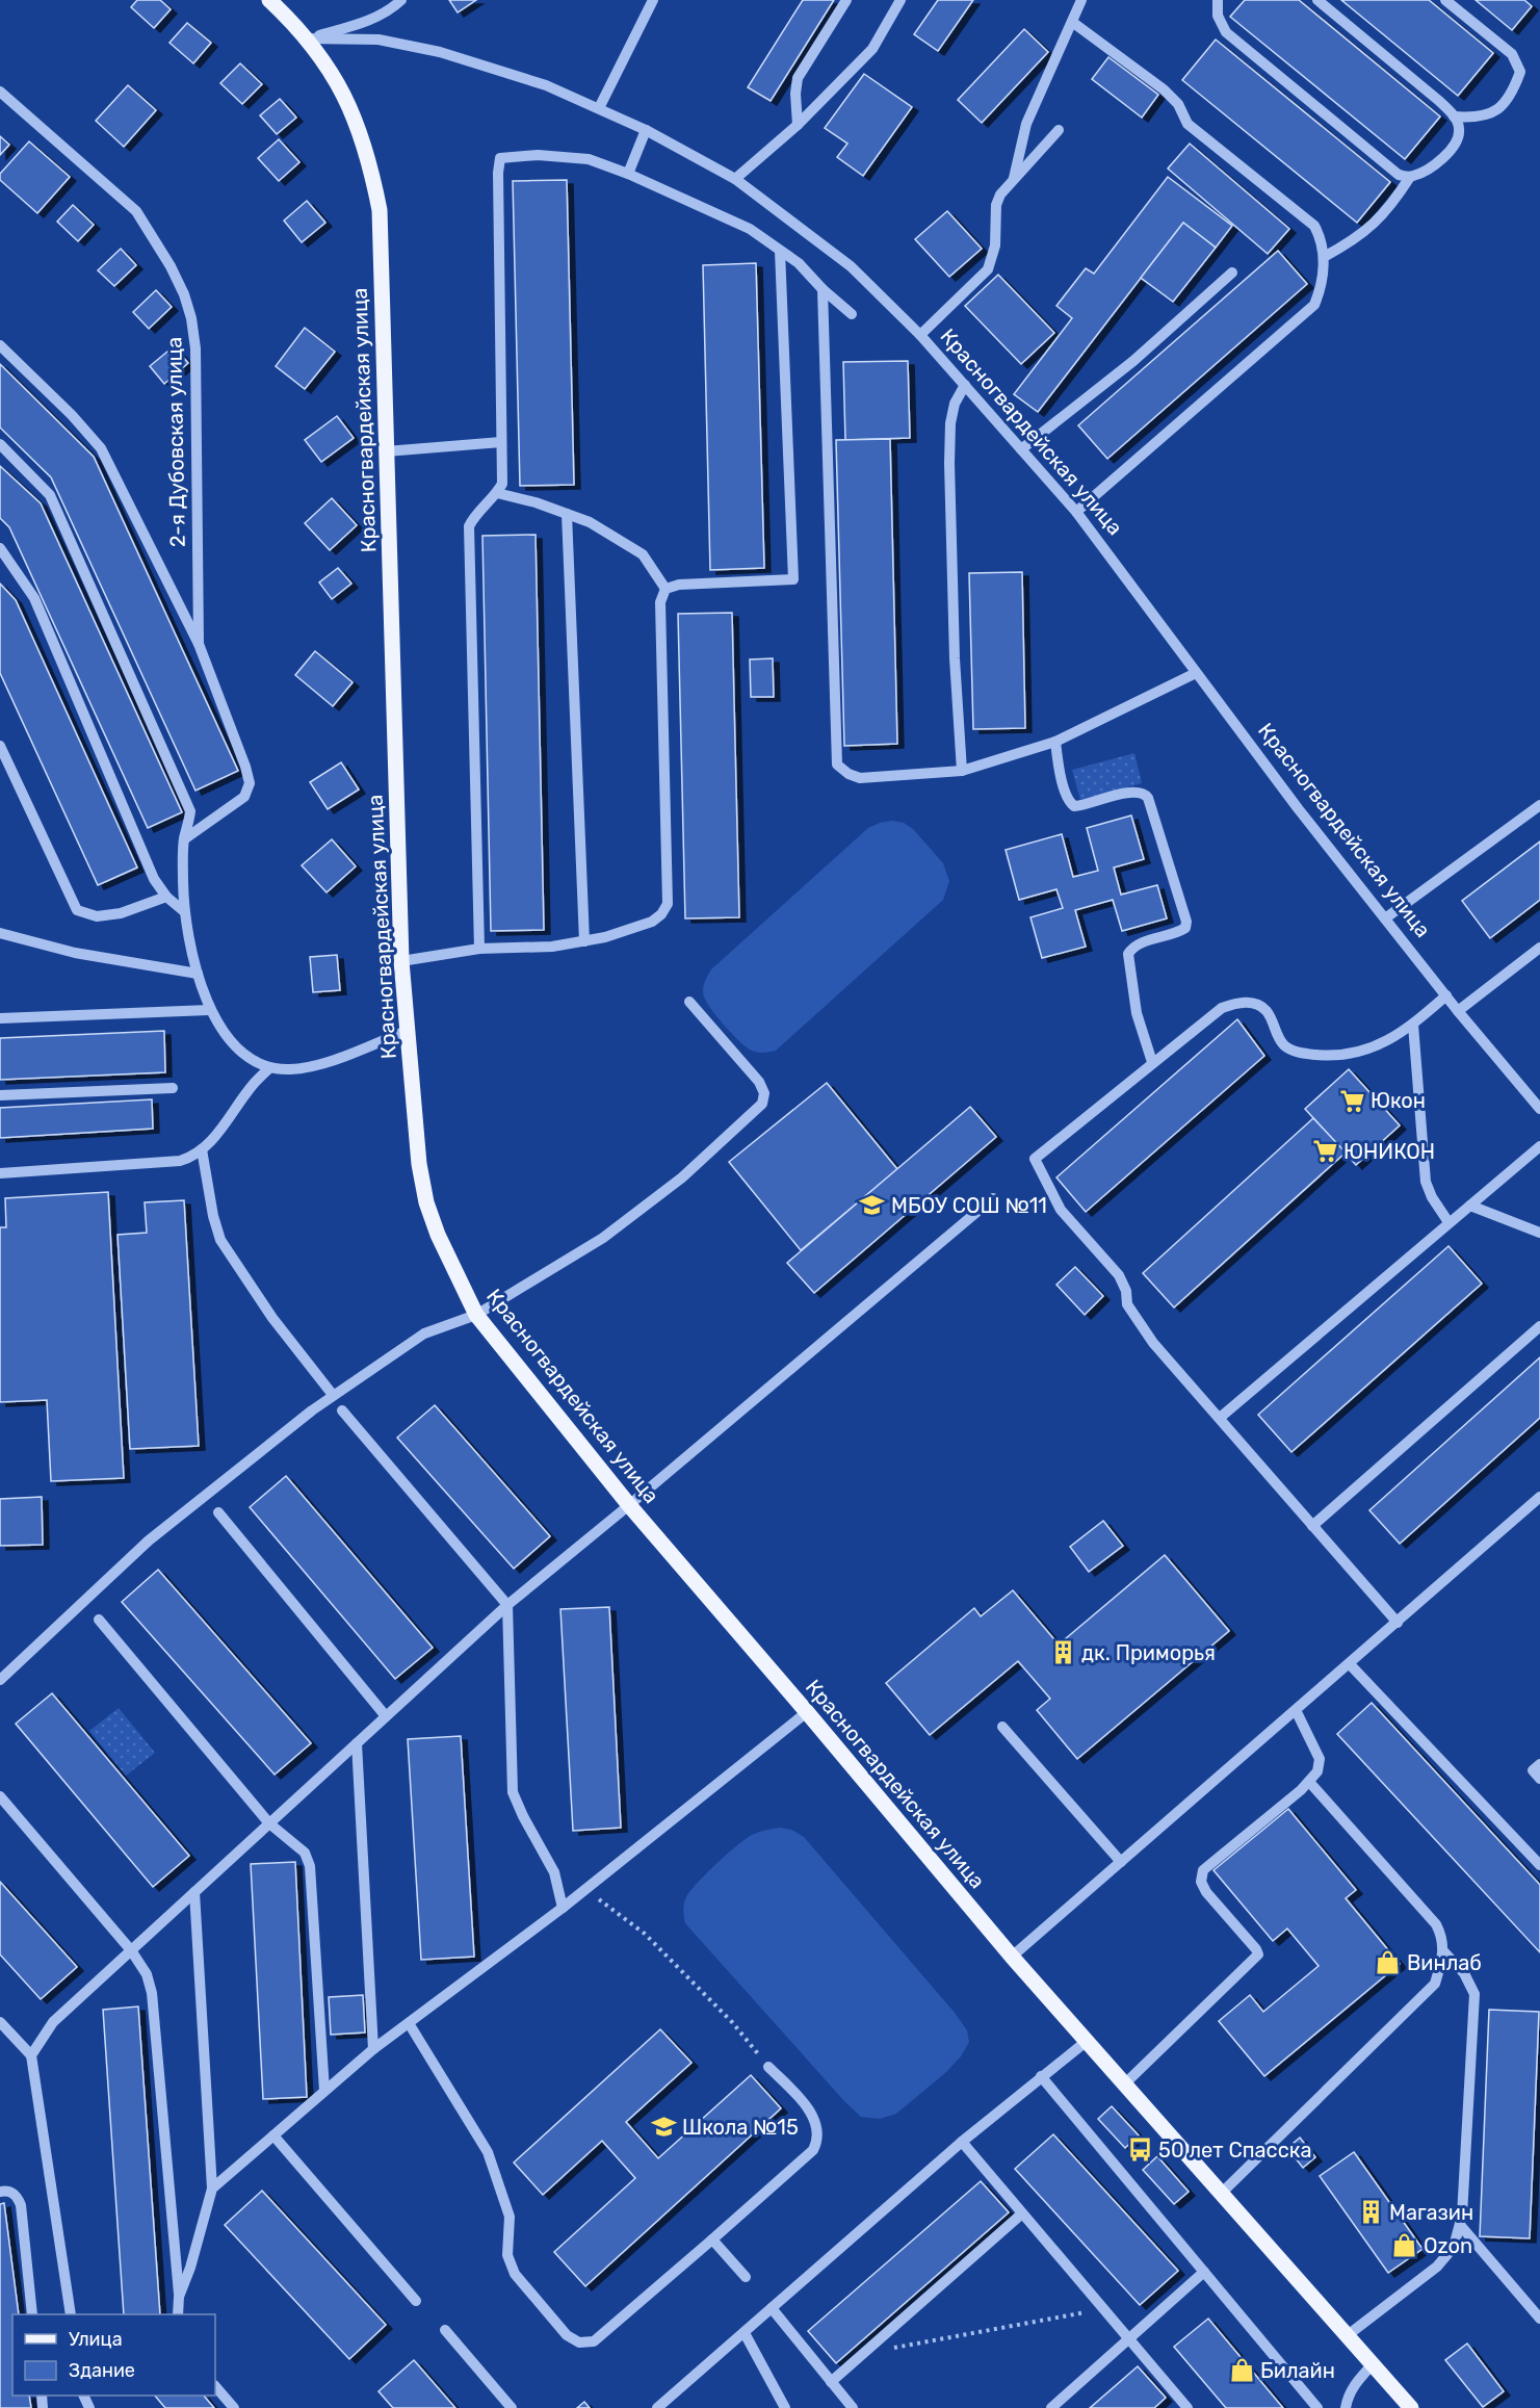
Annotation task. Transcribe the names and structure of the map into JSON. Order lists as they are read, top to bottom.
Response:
{
  "streets": {
    "main road": ["Красногвардейская улица"],
    "street": ["2-я Дубовская улица"]
  },
  "places": {
    "supermarket": ["Юкон", "ЮНИКОН"],
    "school or university": ["МБОУ СОШ №11", "Школа №15"],
    "building": ["дк. Приморья", "Магазин"],
    "shop": ["Винлаб", "Ozon", "Билайн"],
    "bus stop": ["50 лет Спасска"]
  },
  "legend": ["Улица", "Здание"]
}
